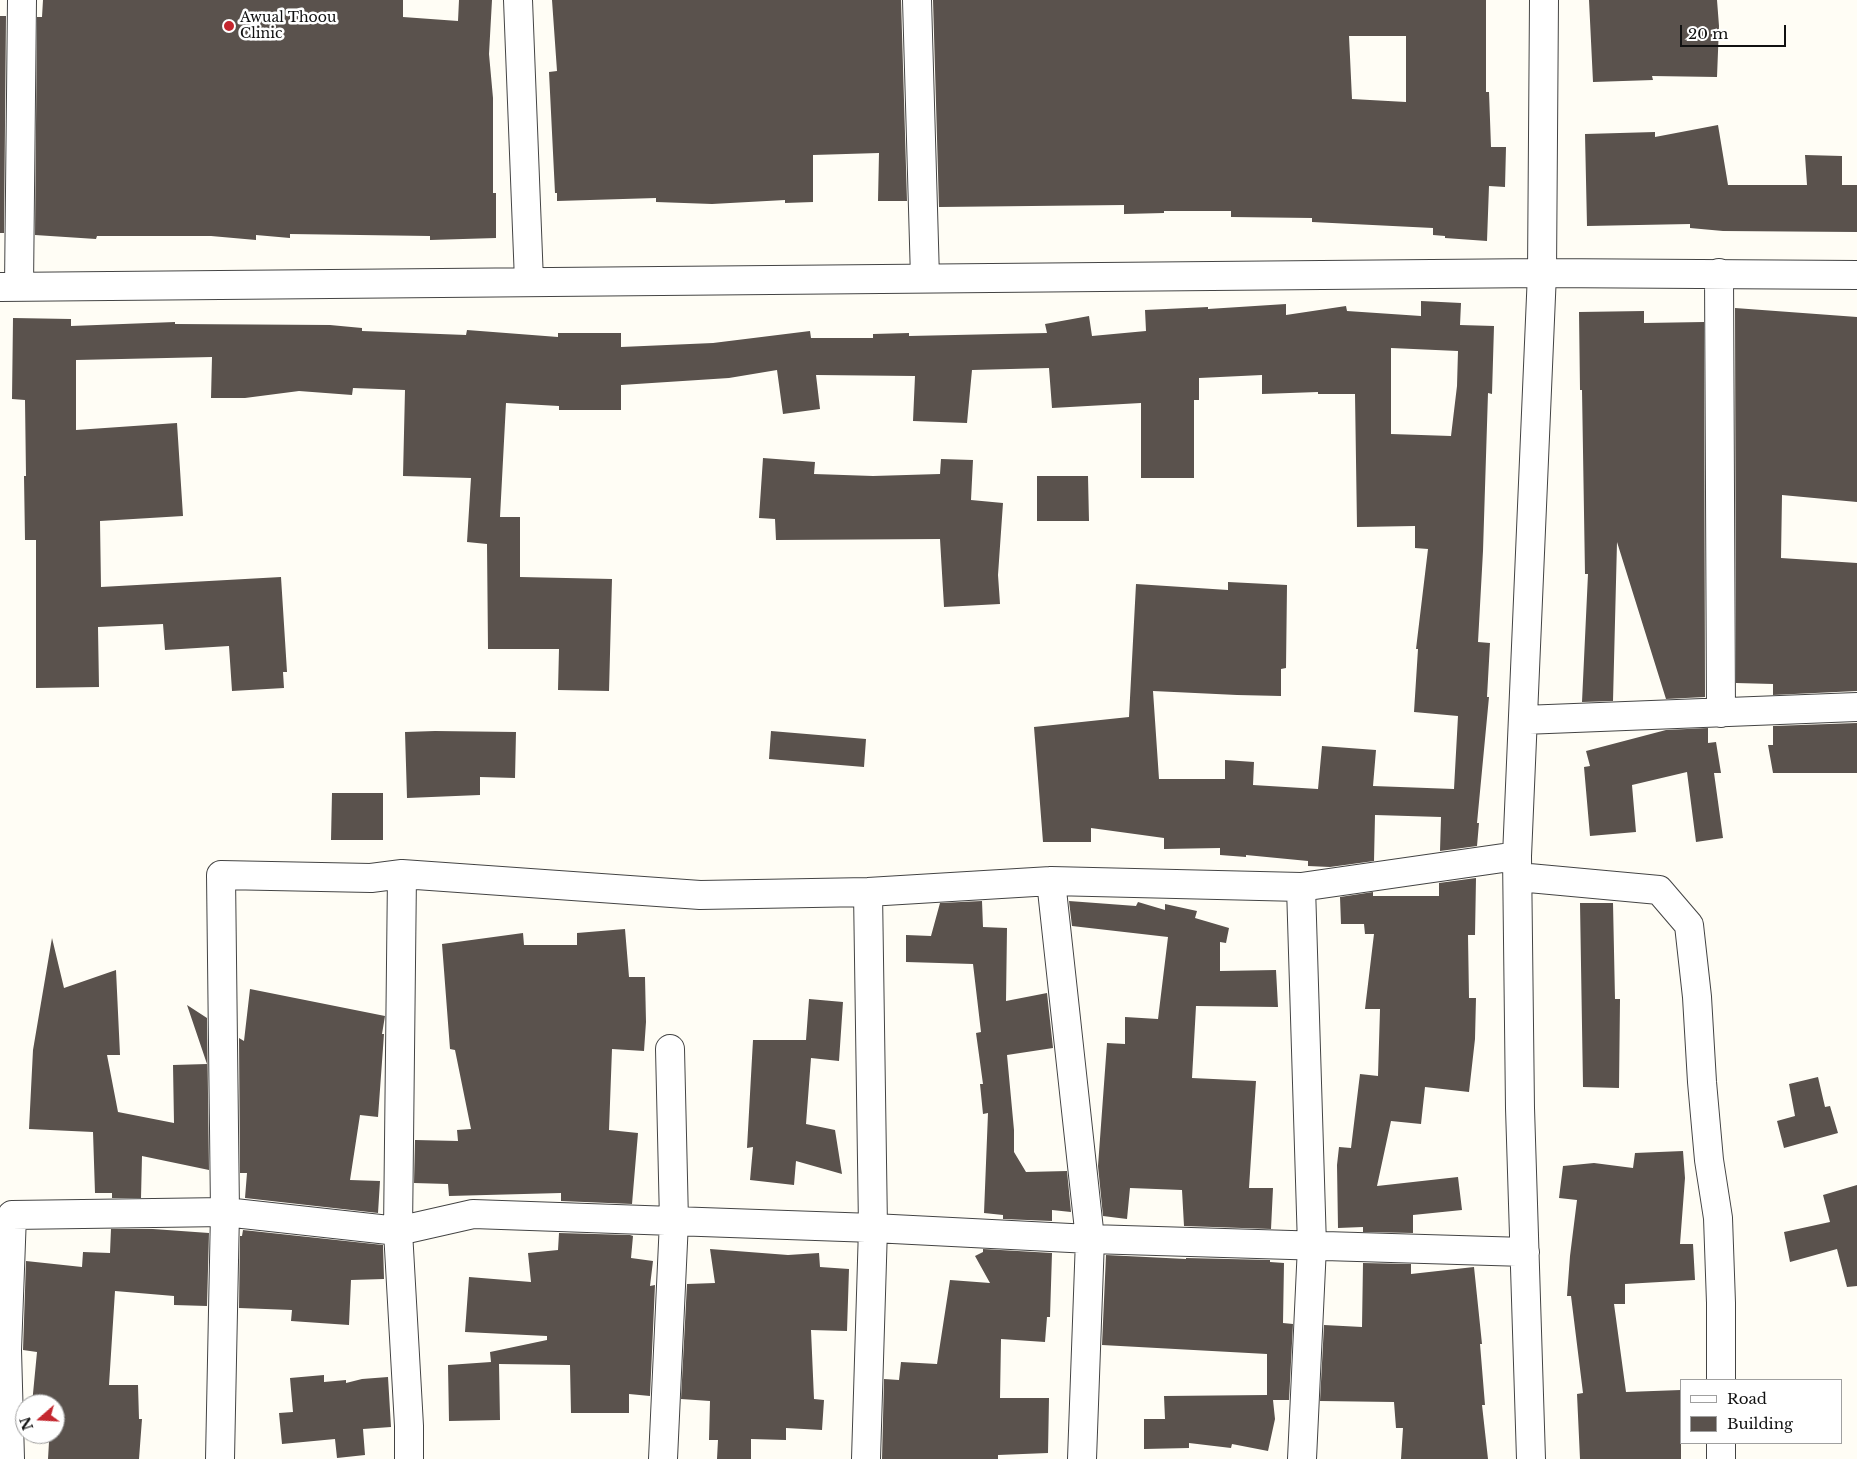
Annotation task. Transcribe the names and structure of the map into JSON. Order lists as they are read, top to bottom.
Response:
{
  "places": ["Awual Thoou Clinic"],
  "legend": ["Road", "Building"],
  "scale_bar": "20 m",
  "north": "left"
}
